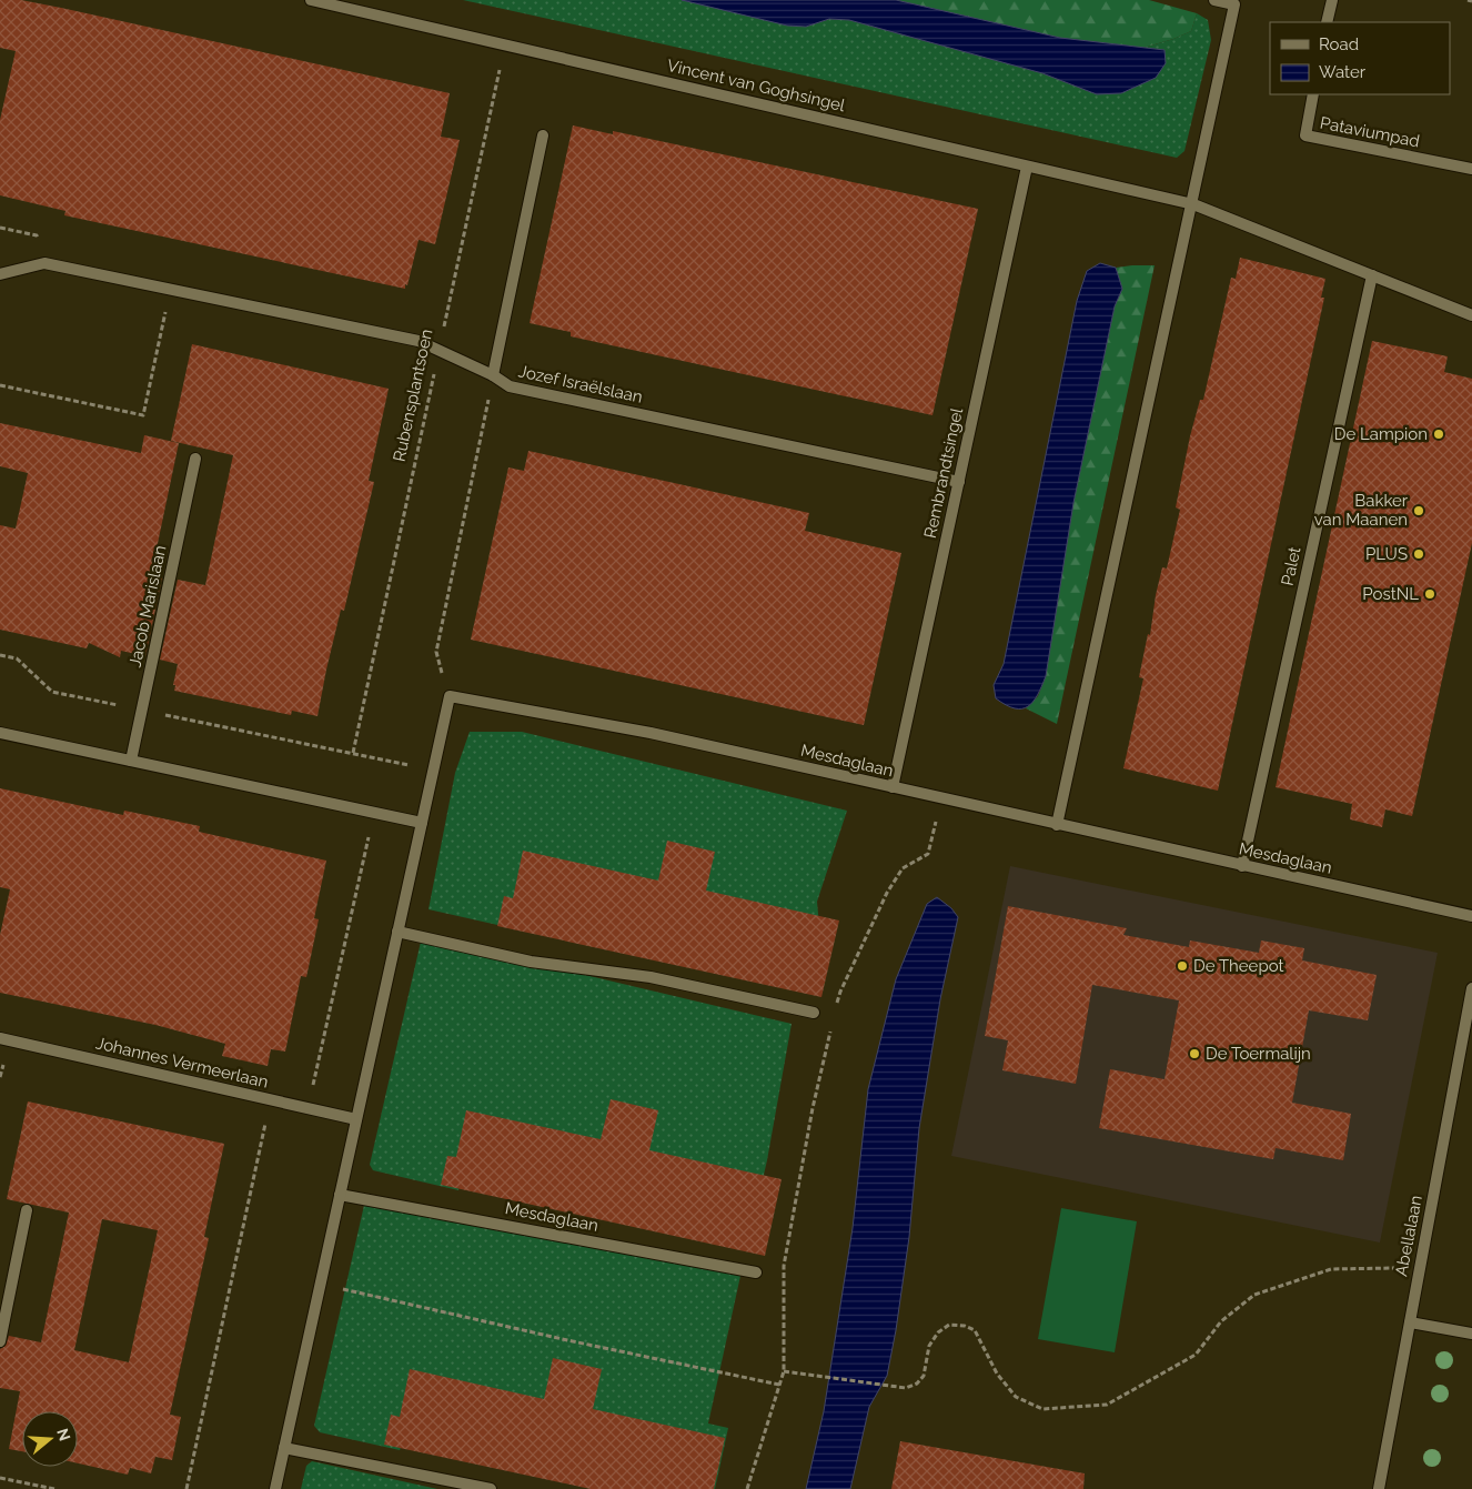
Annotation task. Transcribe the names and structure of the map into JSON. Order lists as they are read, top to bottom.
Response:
{
  "streets": {
    "street": [
      "Vincent van Goghsingel",
      "Pataviumpad",
      "Jozef Israëlslaan",
      "Rembrandtsingel",
      "Palet",
      "Jacob Marislaan",
      "Mesdaglaan",
      "Johannes Vermeerlaan",
      "Abellalaan"
    ],
    "path": ["Rubensplantsoen"]
  },
  "crossings": [
    ["Vincent van Goghsingel", "Rubensplantsoen"],
    ["Vincent van Goghsingel", "Rembrandtsingel"],
    ["Vincent van Goghsingel", "Palet"],
    ["Jozef Israëlslaan", "Rubensplantsoen"],
    ["Jozef Israëlslaan", "Rembrandtsingel"],
    ["Rembrandtsingel", "Mesdaglaan"],
    ["Palet", "Mesdaglaan"]
  ],
  "places": [
    "De Lampion",
    "Bakker van Maanen",
    "PLUS",
    "PostNL",
    "De Theepot",
    "De Toermalijn"
  ],
  "legend": ["Road", "Water"],
  "north": "right"
}
